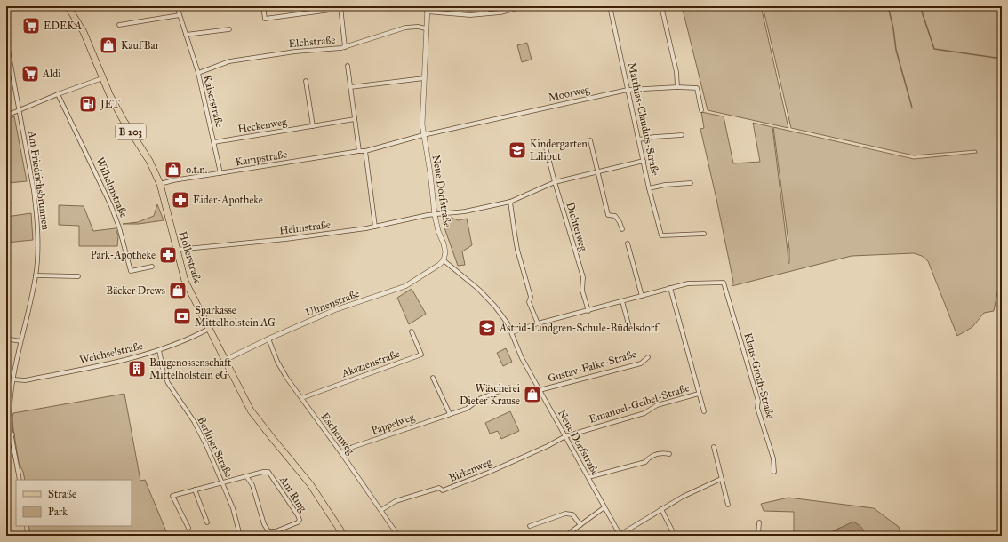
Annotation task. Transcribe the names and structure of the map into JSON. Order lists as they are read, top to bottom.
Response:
{
  "streets": {
    "main road": ["B 203", "Hollerstraße"],
    "street": [
      "Elchstraße",
      "Moorweg",
      "Kaiserstraße",
      "Matthias-Claudius-Straße",
      "Heckenweg",
      "Kampstraße",
      "Am Friedrichsbrunnen",
      "Wilhelmstraße",
      "Neue Dorfstraße",
      "Dichterweg",
      "Heimstraße",
      "Ulmenstraße",
      "Weichselstraße",
      "Akazienstraße",
      "Gustav-Falke-Straße",
      "Klaus-Groth-Straße",
      "Emanuel-Geibel-Straße",
      "Pappelweg",
      "Eschenweg",
      "Berliner Straße",
      "Birkenweg",
      "Am Ring"
    ]
  },
  "crossings": [
    ["Elchstraße", "Kaiserstraße"],
    ["Elchstraße", "Neue Dorfstraße"],
    ["Moorweg", "Matthias-Claudius-Straße"],
    ["Moorweg", "Kampstraße"],
    ["Moorweg", "Neue Dorfstraße"],
    ["Kaiserstraße", "Heckenweg"],
    ["Kaiserstraße", "Kampstraße"],
    ["Matthias-Claudius-Straße", "Heimstraße"],
    ["Kampstraße", "Hollerstraße"],
    ["Am Friedrichsbrunnen", "Weichselstraße"],
    ["Neue Dorfstraße", "Heimstraße"],
    ["Neue Dorfstraße", "Ulmenstraße"],
    ["Neue Dorfstraße", "Gustav-Falke-Straße"],
    ["Neue Dorfstraße", "Emanuel-Geibel-Straße"],
    ["Neue Dorfstraße", "Birkenweg"],
    ["Dichterweg", "Heimstraße"],
    ["Heimstraße", "Hollerstraße"],
    ["Hollerstraße", "Ulmenstraße"],
    ["Hollerstraße", "Weichselstraße"],
    ["Ulmenstraße", "Eschenweg"],
    ["Weichselstraße", "Berliner Straße"],
    ["Akazienstraße", "Eschenweg"],
    ["Klaus-Groth-Straße", "Emanuel-Geibel-Straße"],
    ["Emanuel-Geibel-Straße", "Birkenweg"],
    ["Pappelweg", "Eschenweg"],
    ["Eschenweg", "Birkenweg"],
    ["Berliner Straße", "Am Ring"]
  ],
  "places": {
    "supermarket": ["EDEKA", "Aldi"],
    "shop": [
      "KaufBar",
      "o.t.n.",
      "Bäcker Drews",
      "Wäscherei Dieter Krause"
    ],
    "fuel station": ["JET"],
    "school or university": ["Kindergarten Liliput", "Astrid-Lindgren-Schule-Büdelsdorf"],
    "pharmacy": ["Eider-Apotheke", "Park-Apotheke"],
    "bank": ["Sparkasse Mittelholstein AG"],
    "building": ["Baugenossenschaft Mittelholstein eG"]
  },
  "legend": ["Straße", "Park"]
}
